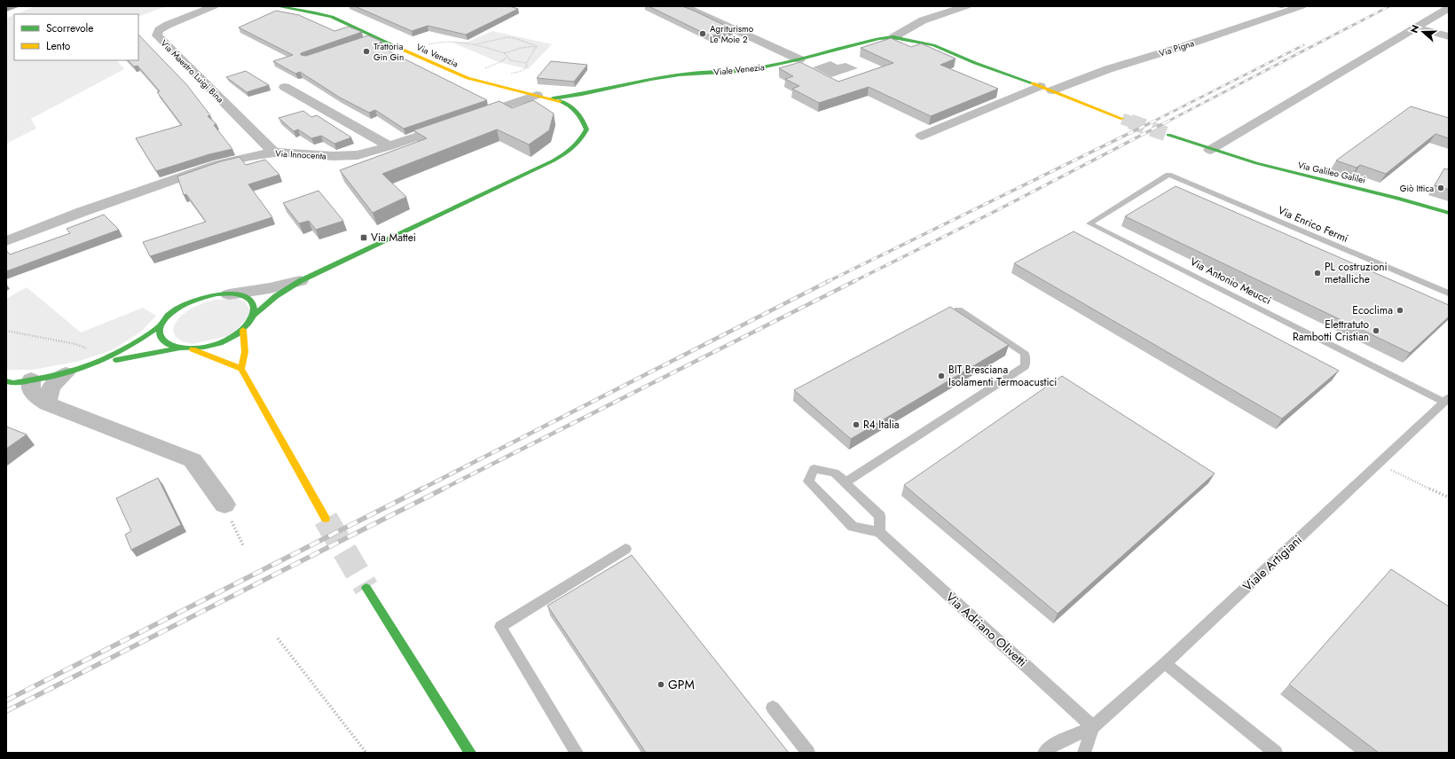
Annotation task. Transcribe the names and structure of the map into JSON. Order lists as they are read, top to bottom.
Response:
{
  "streets": {
    "street": [
      "Via Pigna",
      "Via Venezia",
      "Viale Venezia",
      "Via Maestro Luigi Bina",
      "Via Innocenta",
      "Via Galileo Galilei"
    ],
    "lane": [
      "Via Enrico Fermi",
      "Via Antonio Meucci",
      "Viale Artigiani",
      "Via Adriano Olivetti"
    ]
  },
  "crossings": [
    ["Via Venezia", "Viale Venezia"],
    ["Via Venezia", "Via Innocenta"],
    ["Via Maestro Luigi Bina", "Via Innocenta"],
    ["Via Enrico Fermi", "Via Antonio Meucci"],
    ["Via Antonio Meucci", "Viale Artigiani"],
    ["Viale Artigiani", "Via Adriano Olivetti"]
  ],
  "places": {
    "other": [
      "Agriturismo Le Moie 2",
      "Trattoria Gin Gin",
      "Giò Ittica",
      "PL costruzioni metalliche",
      "Ecoclima",
      "Elettratuto Rambotti Cristian",
      "BIT Bresciana Isolamenti Termoacustici",
      "R4 Italia",
      "GPM"
    ],
    "transit": ["Via Mattei"]
  },
  "legend": ["Scorrevole", "Lento"],
  "north": "left"
}
